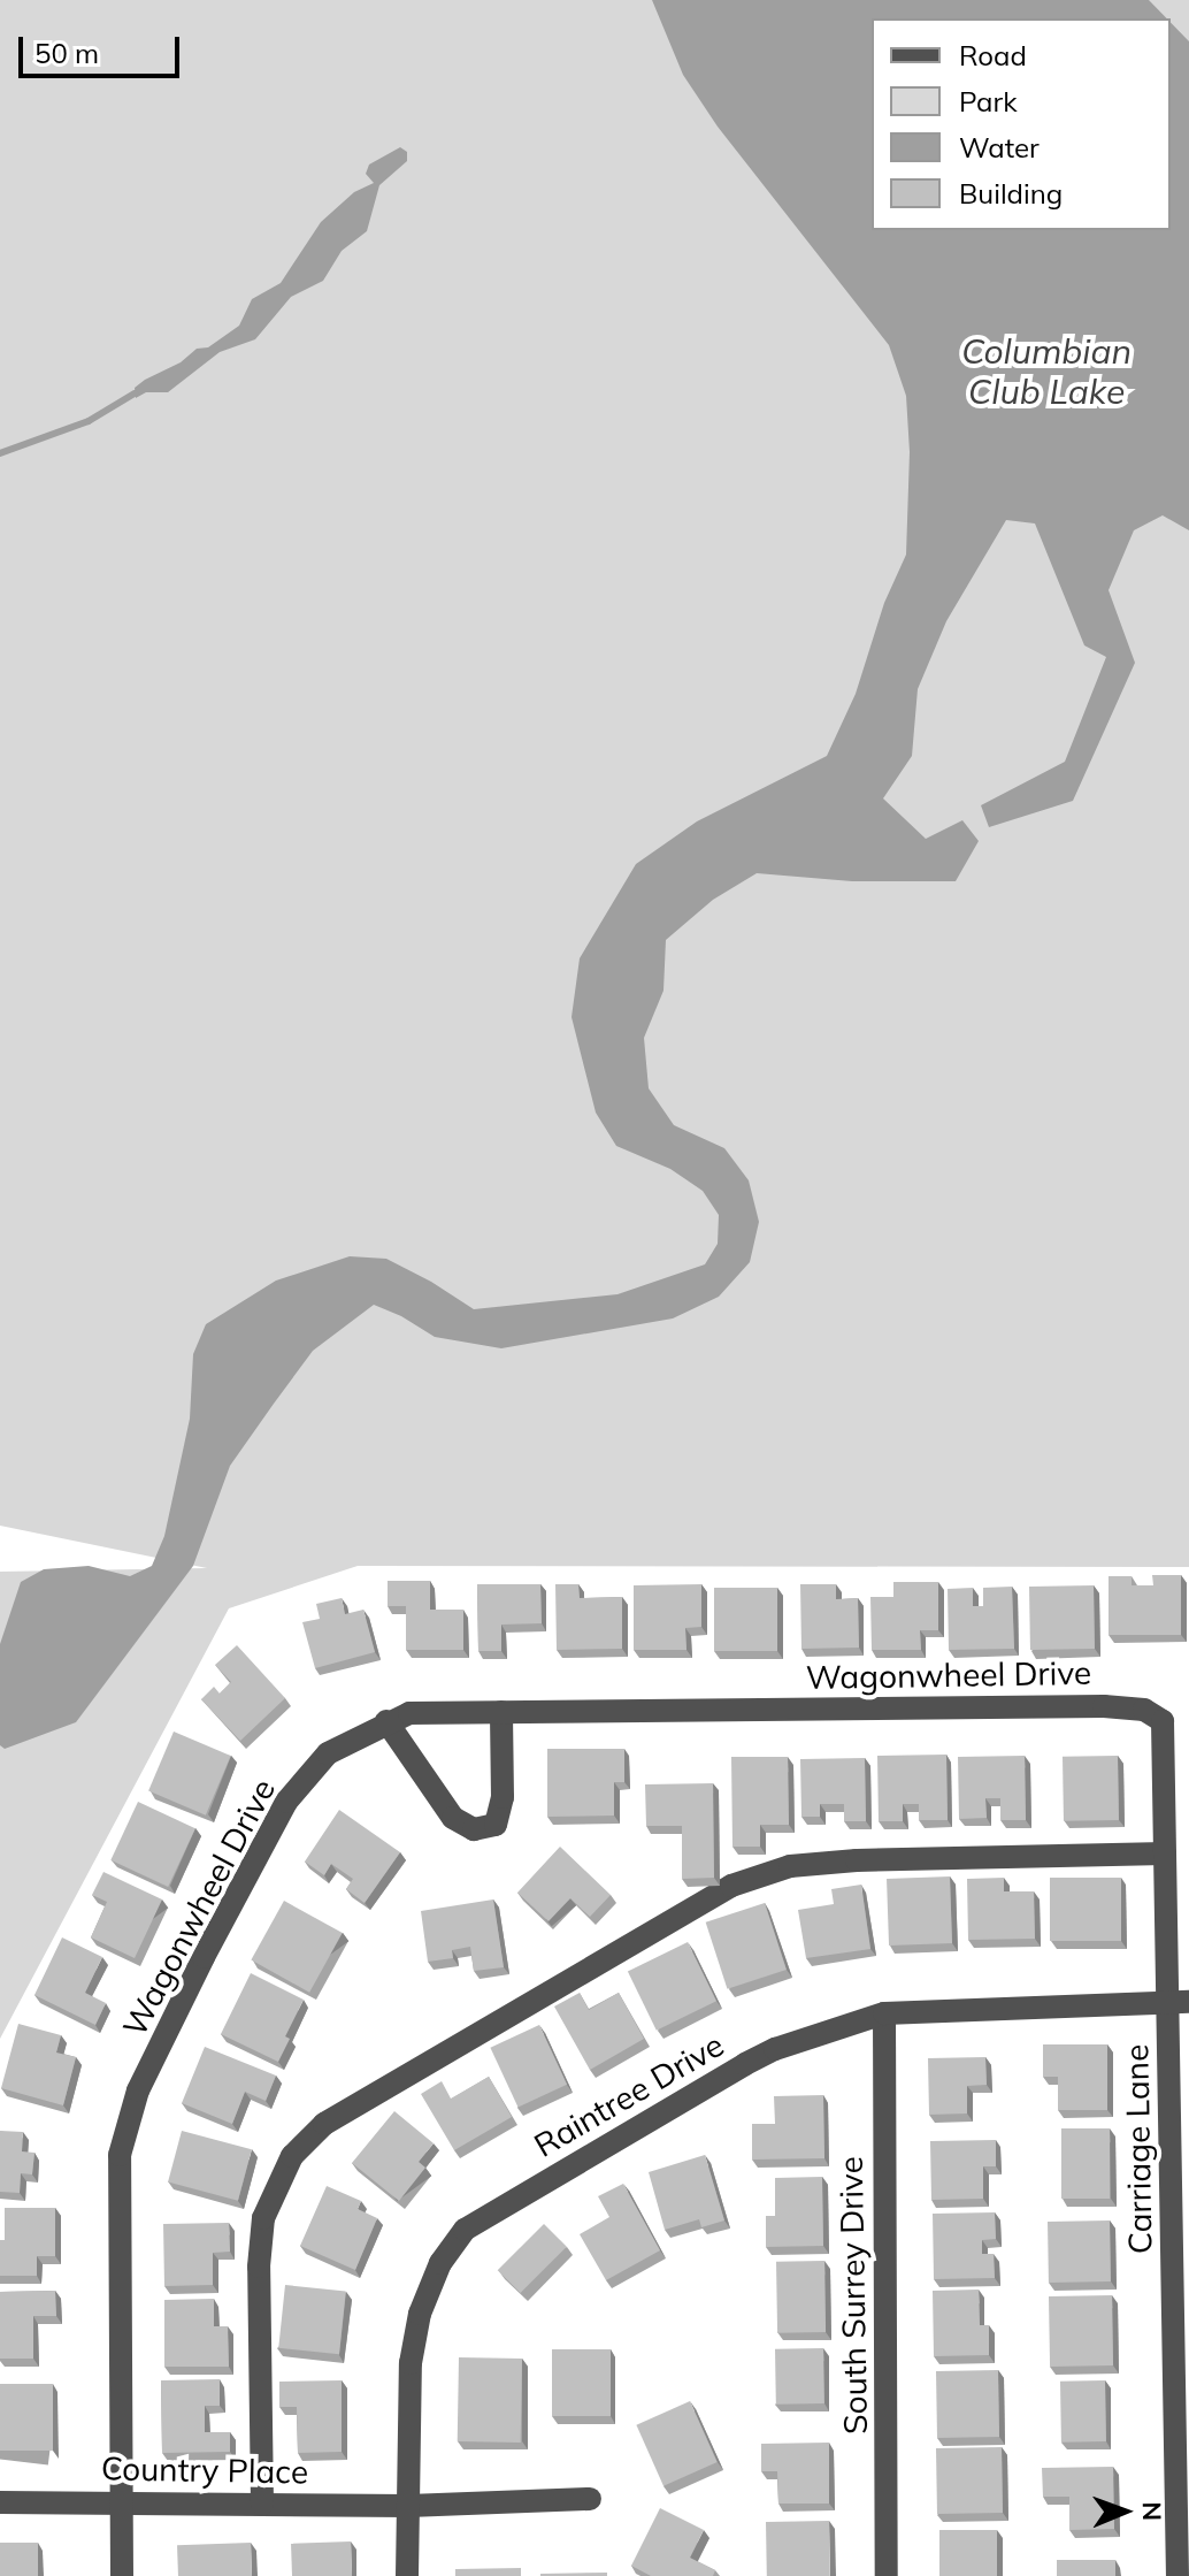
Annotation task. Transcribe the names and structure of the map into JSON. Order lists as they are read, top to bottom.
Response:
{
  "streets": {
    "street": [
      "Wagonwheel Drive",
      "Raintree Drive",
      "Carriage Lane",
      "South Surrey Drive",
      "Country Place"
    ]
  },
  "crossings": [
    ["Wagonwheel Drive", "Carriage Lane"],
    ["Wagonwheel Drive", "Country Place"],
    ["Raintree Drive", "Carriage Lane"],
    ["Raintree Drive", "South Surrey Drive"],
    ["Raintree Drive", "Country Place"]
  ],
  "water": ["Columbian Club Lake"],
  "legend": [
    "Road",
    "Park",
    "Water",
    "Building"
  ],
  "scale_bar": "50 m",
  "north": "right"
}
